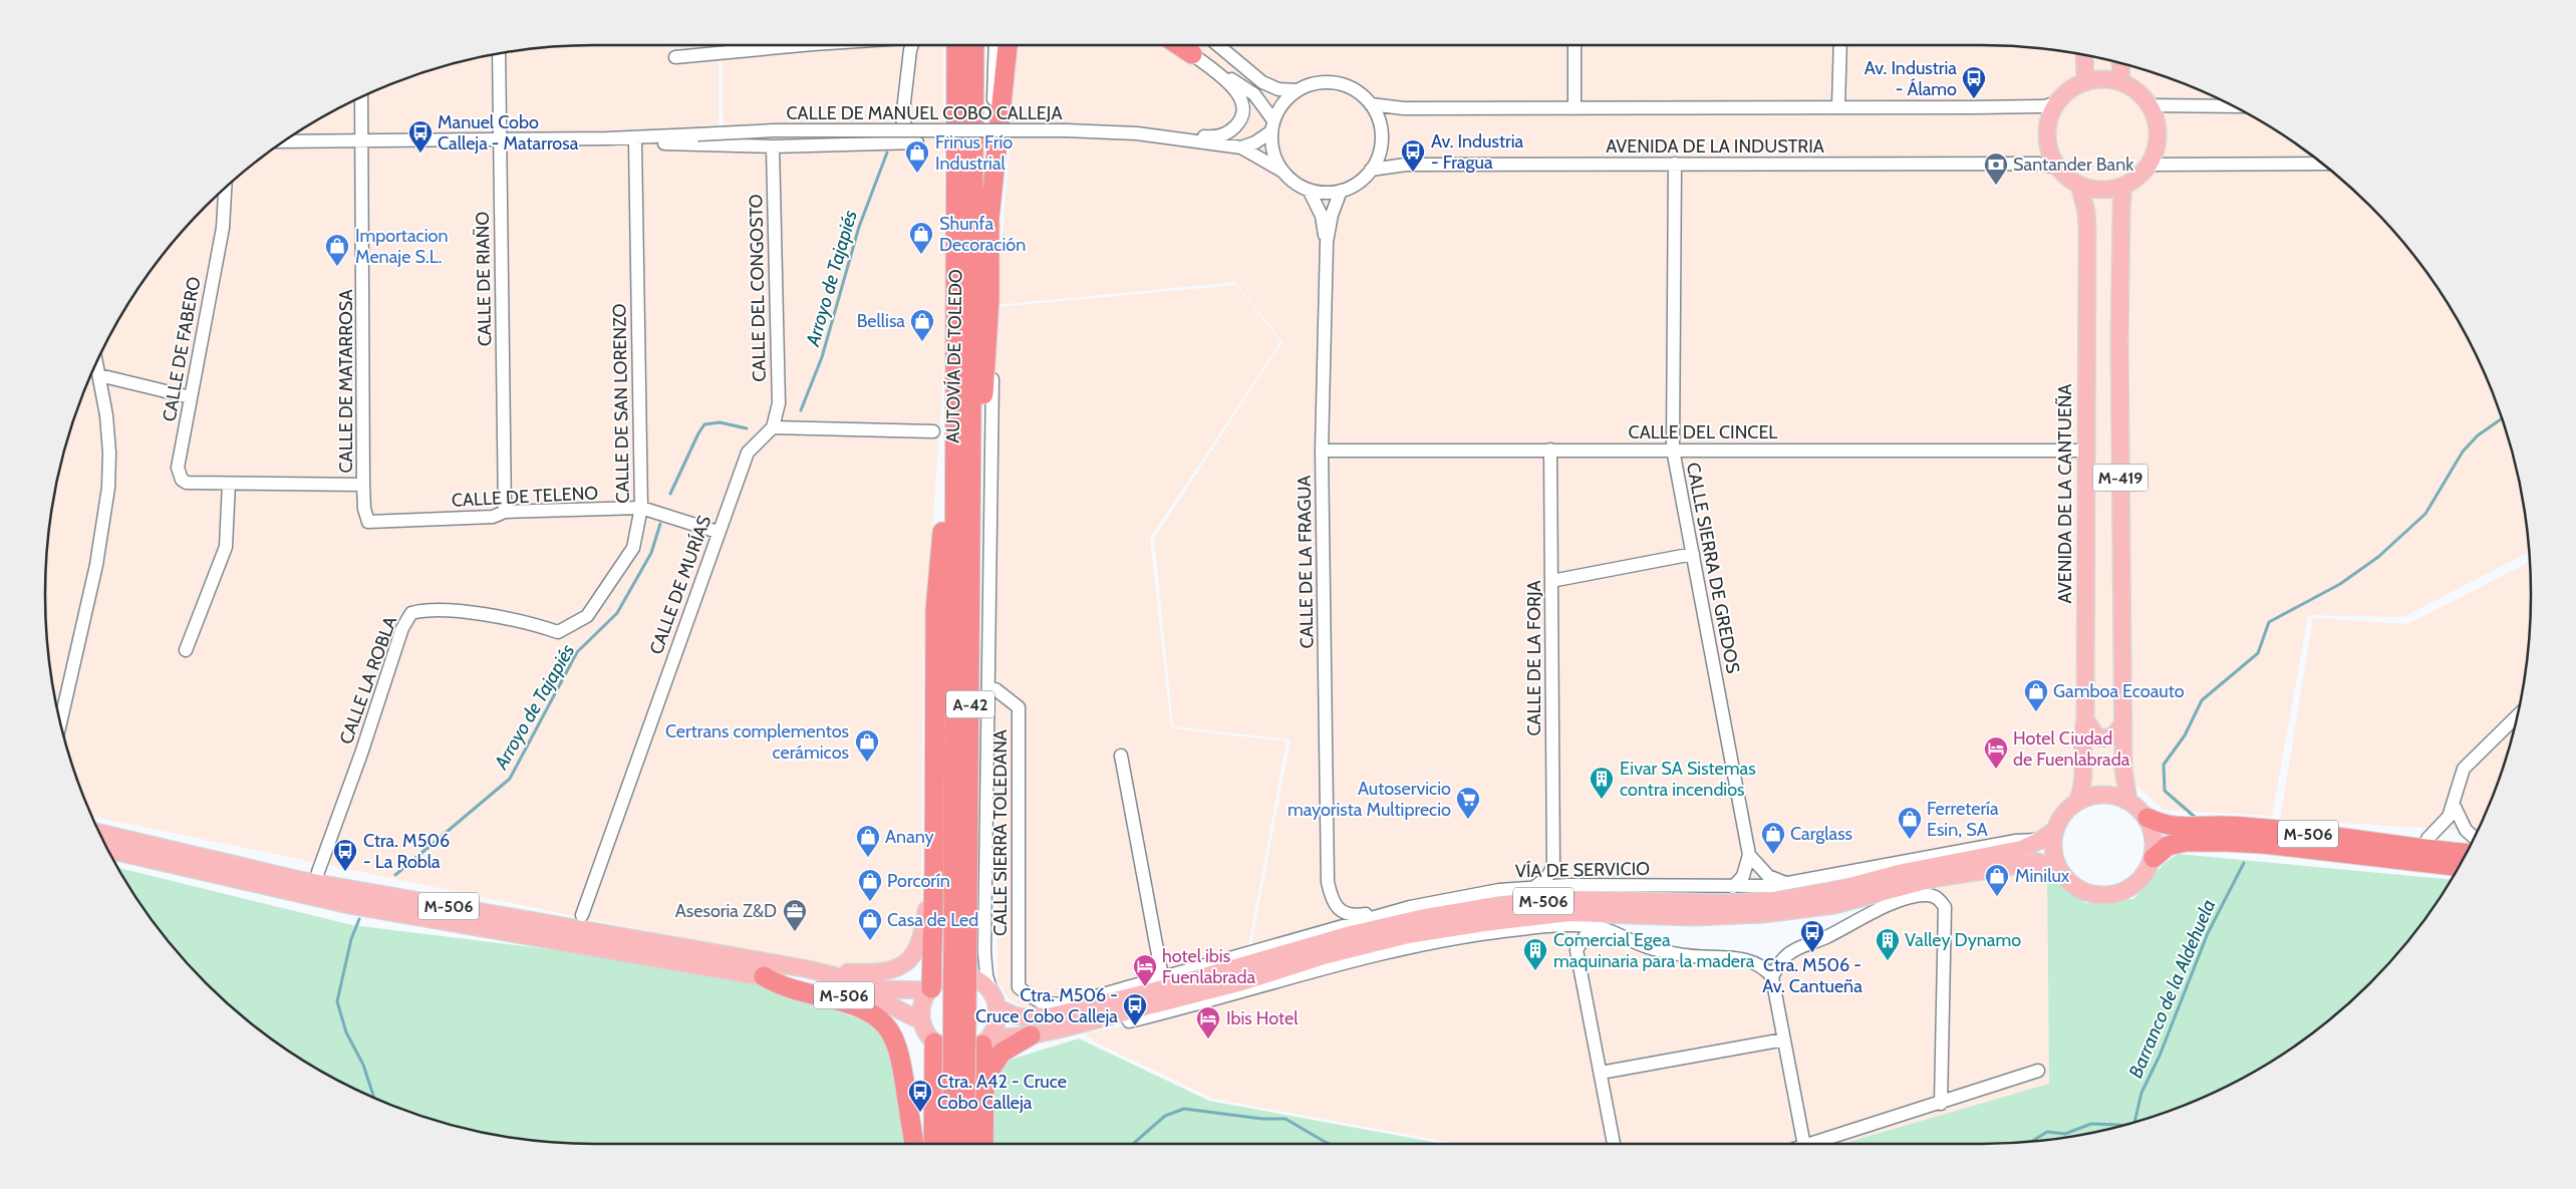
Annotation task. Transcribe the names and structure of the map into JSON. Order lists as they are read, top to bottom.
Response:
{
  "streets": {
    "highway": ["AUTOVÍA DE TOLEDO", "A-42", "M-506"],
    "main road": ["M-419", "AVENIDA DE LA CANTUEÑA"],
    "street": [
      "CALLE DE MANUEL COBO CALLEJA",
      "AVENIDA DE LA INDUSTRIA",
      "CALLE DE RIAÑO",
      "CALLE DEL CONGOSTO",
      "CALLE DE FABERO",
      "CALLE DE MATARROSA",
      "CALLE DE SAN LORENZO",
      "CALLE DEL CINCEL",
      "CALLE DE TELENO",
      "CALLE DE LA FRAGUA",
      "CALLE SIERRA DE GREDOS",
      "CALLE DE MURÍAS",
      "CALLE DE LA FORJA",
      "CALLE LA ROBLA",
      "CALLE SIERRA TOLEDANA",
      "VÍA DE SERVICIO"
    ]
  },
  "crossings": [
    ["CALLE DE MANUEL COBO CALLEJA", "AVENIDA DE LA INDUSTRIA"],
    ["CALLE DE MANUEL COBO CALLEJA", "CALLE DE RIAÑO"],
    ["CALLE DE MANUEL COBO CALLEJA", "CALLE DEL CONGOSTO"],
    ["CALLE DE MANUEL COBO CALLEJA", "CALLE DE MATARROSA"],
    ["CALLE DE MANUEL COBO CALLEJA", "CALLE DE SAN LORENZO"],
    ["CALLE DE MANUEL COBO CALLEJA", "CALLE DE LA FRAGUA"],
    ["AVENIDA DE LA INDUSTRIA", "M-419"],
    ["AVENIDA DE LA INDUSTRIA", "AVENIDA DE LA CANTUEÑA"],
    ["AVENIDA DE LA INDUSTRIA", "CALLE DE LA FRAGUA"],
    ["AVENIDA DE LA INDUSTRIA", "CALLE SIERRA DE GREDOS"],
    ["CALLE DE RIAÑO", "CALLE DE TELENO"],
    ["CALLE DEL CONGOSTO", "CALLE DE MURÍAS"],
    ["CALLE DE FABERO", "CALLE DE MATARROSA"],
    ["AUTOVÍA DE TOLEDO", "A-42"],
    ["CALLE DE MATARROSA", "CALLE DE TELENO"],
    ["CALLE DE SAN LORENZO", "CALLE DE TELENO"],
    ["CALLE DE SAN LORENZO", "CALLE LA ROBLA"],
    ["CALLE DEL CINCEL", "AVENIDA DE LA CANTUEÑA"],
    ["CALLE DEL CINCEL", "CALLE DE LA FRAGUA"],
    ["CALLE DEL CINCEL", "CALLE SIERRA DE GREDOS"],
    ["CALLE DEL CINCEL", "CALLE DE LA FORJA"],
    ["M-419", "AVENIDA DE LA CANTUEÑA"],
    ["M-419", "M-506"],
    ["AVENIDA DE LA CANTUEÑA", "M-506"],
    ["CALLE DE TELENO", "CALLE DE MURÍAS"],
    ["CALLE DE LA FRAGUA", "VÍA DE SERVICIO"],
    ["CALLE SIERRA TOLEDANA", "VÍA DE SERVICIO"],
    ["M-506", "VÍA DE SERVICIO"]
  ],
  "water": ["Arroyo de Tajapiés", "Barranco de la Aldehuela"],
  "places": {
    "bus stop": [
      "Av. Industria - Álamo",
      "Manuel Cobo Calleja - Matarrosa",
      "Av. Industria - Fragua",
      "Ctra. M506 - La Robla",
      "Ctra. M506 - Av. Cantueña",
      "Ctra. M506 - Cruce Cobo Calleja",
      "Ctra. A42 - Cruce Cobo Calleja"
    ],
    "shop": [
      "Frinus Frío Industrial",
      "Shunfa Decoración",
      "Importacion Menaje S.L.",
      "Bellisa",
      "Gamboa Ecoauto",
      "Certrans complementos cerámicos",
      "Ferretería Esin, SA",
      "Carglass",
      "Anany",
      "Minilux",
      "Porcorín",
      "Casa de Led"
    ],
    "bank": ["Santander Bank"],
    "hotel": ["Hotel Ciudad de Fuenlabrada", "hotel ibis Fuenlabrada", "Ibis Hotel"],
    "building": ["Eivar SA Sistemas contra incendios", "Valley Dynamo", "Comercial Egea maquinaria para la madera"],
    "supermarket": ["Autoservicio mayorista Multiprecio"],
    "office": ["Asesoria Z&D"]
  }
}
